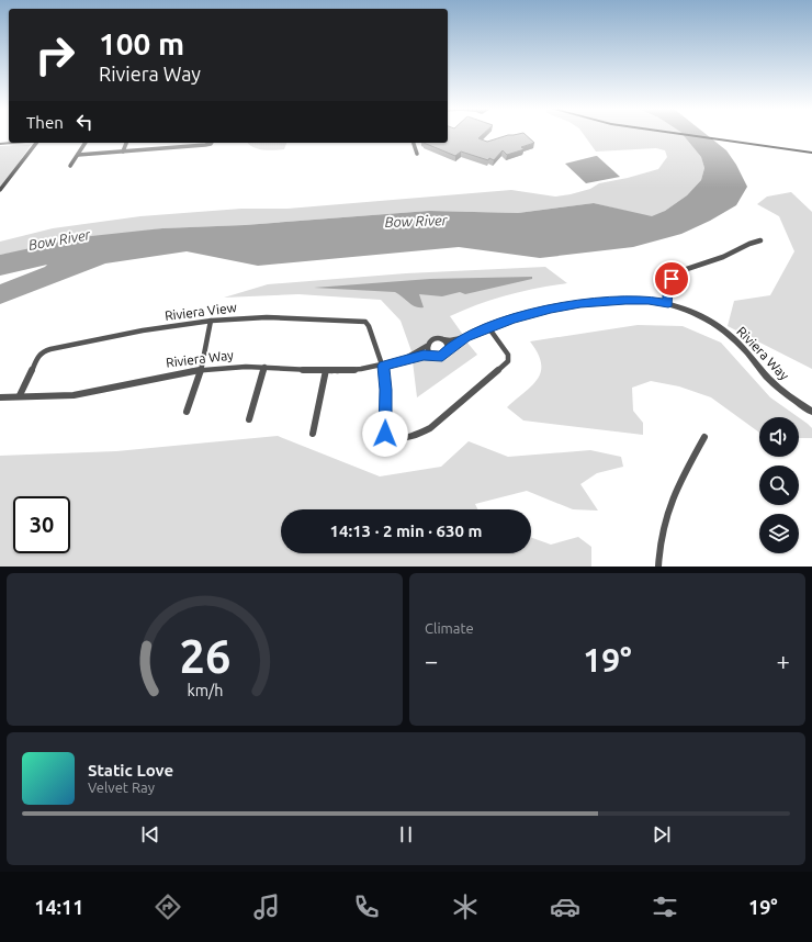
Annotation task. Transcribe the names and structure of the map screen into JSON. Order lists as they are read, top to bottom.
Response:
{
  "streets": {
    "street": ["Riviera View", "Riviera Way"]
  },
  "crossings": [
    ["Riviera View", "Riviera Way"]
  ],
  "water": ["Bow River"],
  "page": {
    "turn": ["100 m", "Riviera Way"],
    "then": "Then",
    "limit": "30",
    "trip": "14:13 · 2 min · 630 m",
    "tile": "Climate",
    "heat": ["−", "19°", "+"],
    "song": ["Static Love", "Velvet Ray"],
    "tabs": ["14:11", "19°"],
    "gauge": ["26", "km/h"]
  }
}
